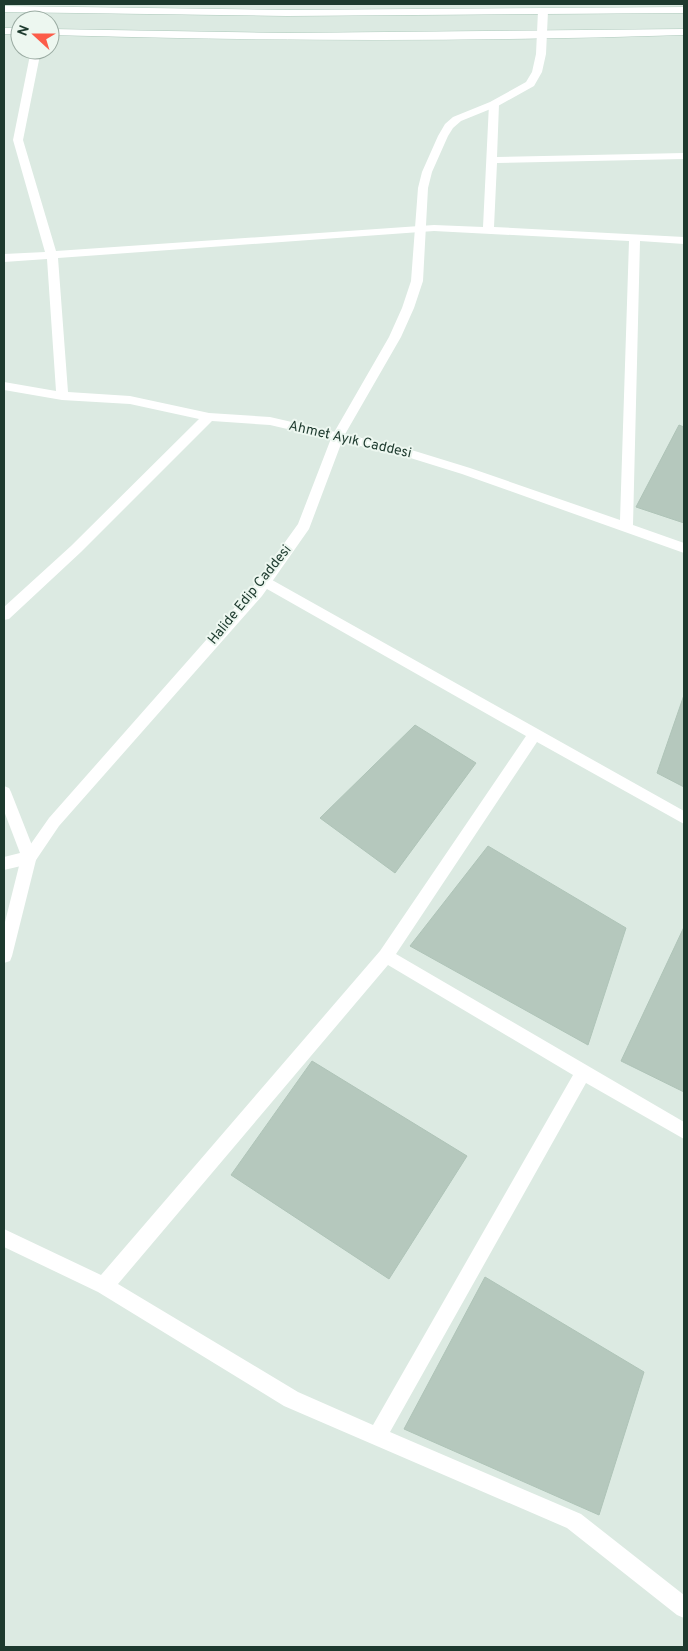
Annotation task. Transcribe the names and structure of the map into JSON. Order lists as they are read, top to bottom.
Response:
{
  "streets": {
    "street": ["Ahmet Ayık Caddesi", "Halide Edip Caddesi"]
  },
  "crossings": [
    ["Ahmet Ayık Caddesi", "Halide Edip Caddesi"]
  ],
  "north": "left"
}
